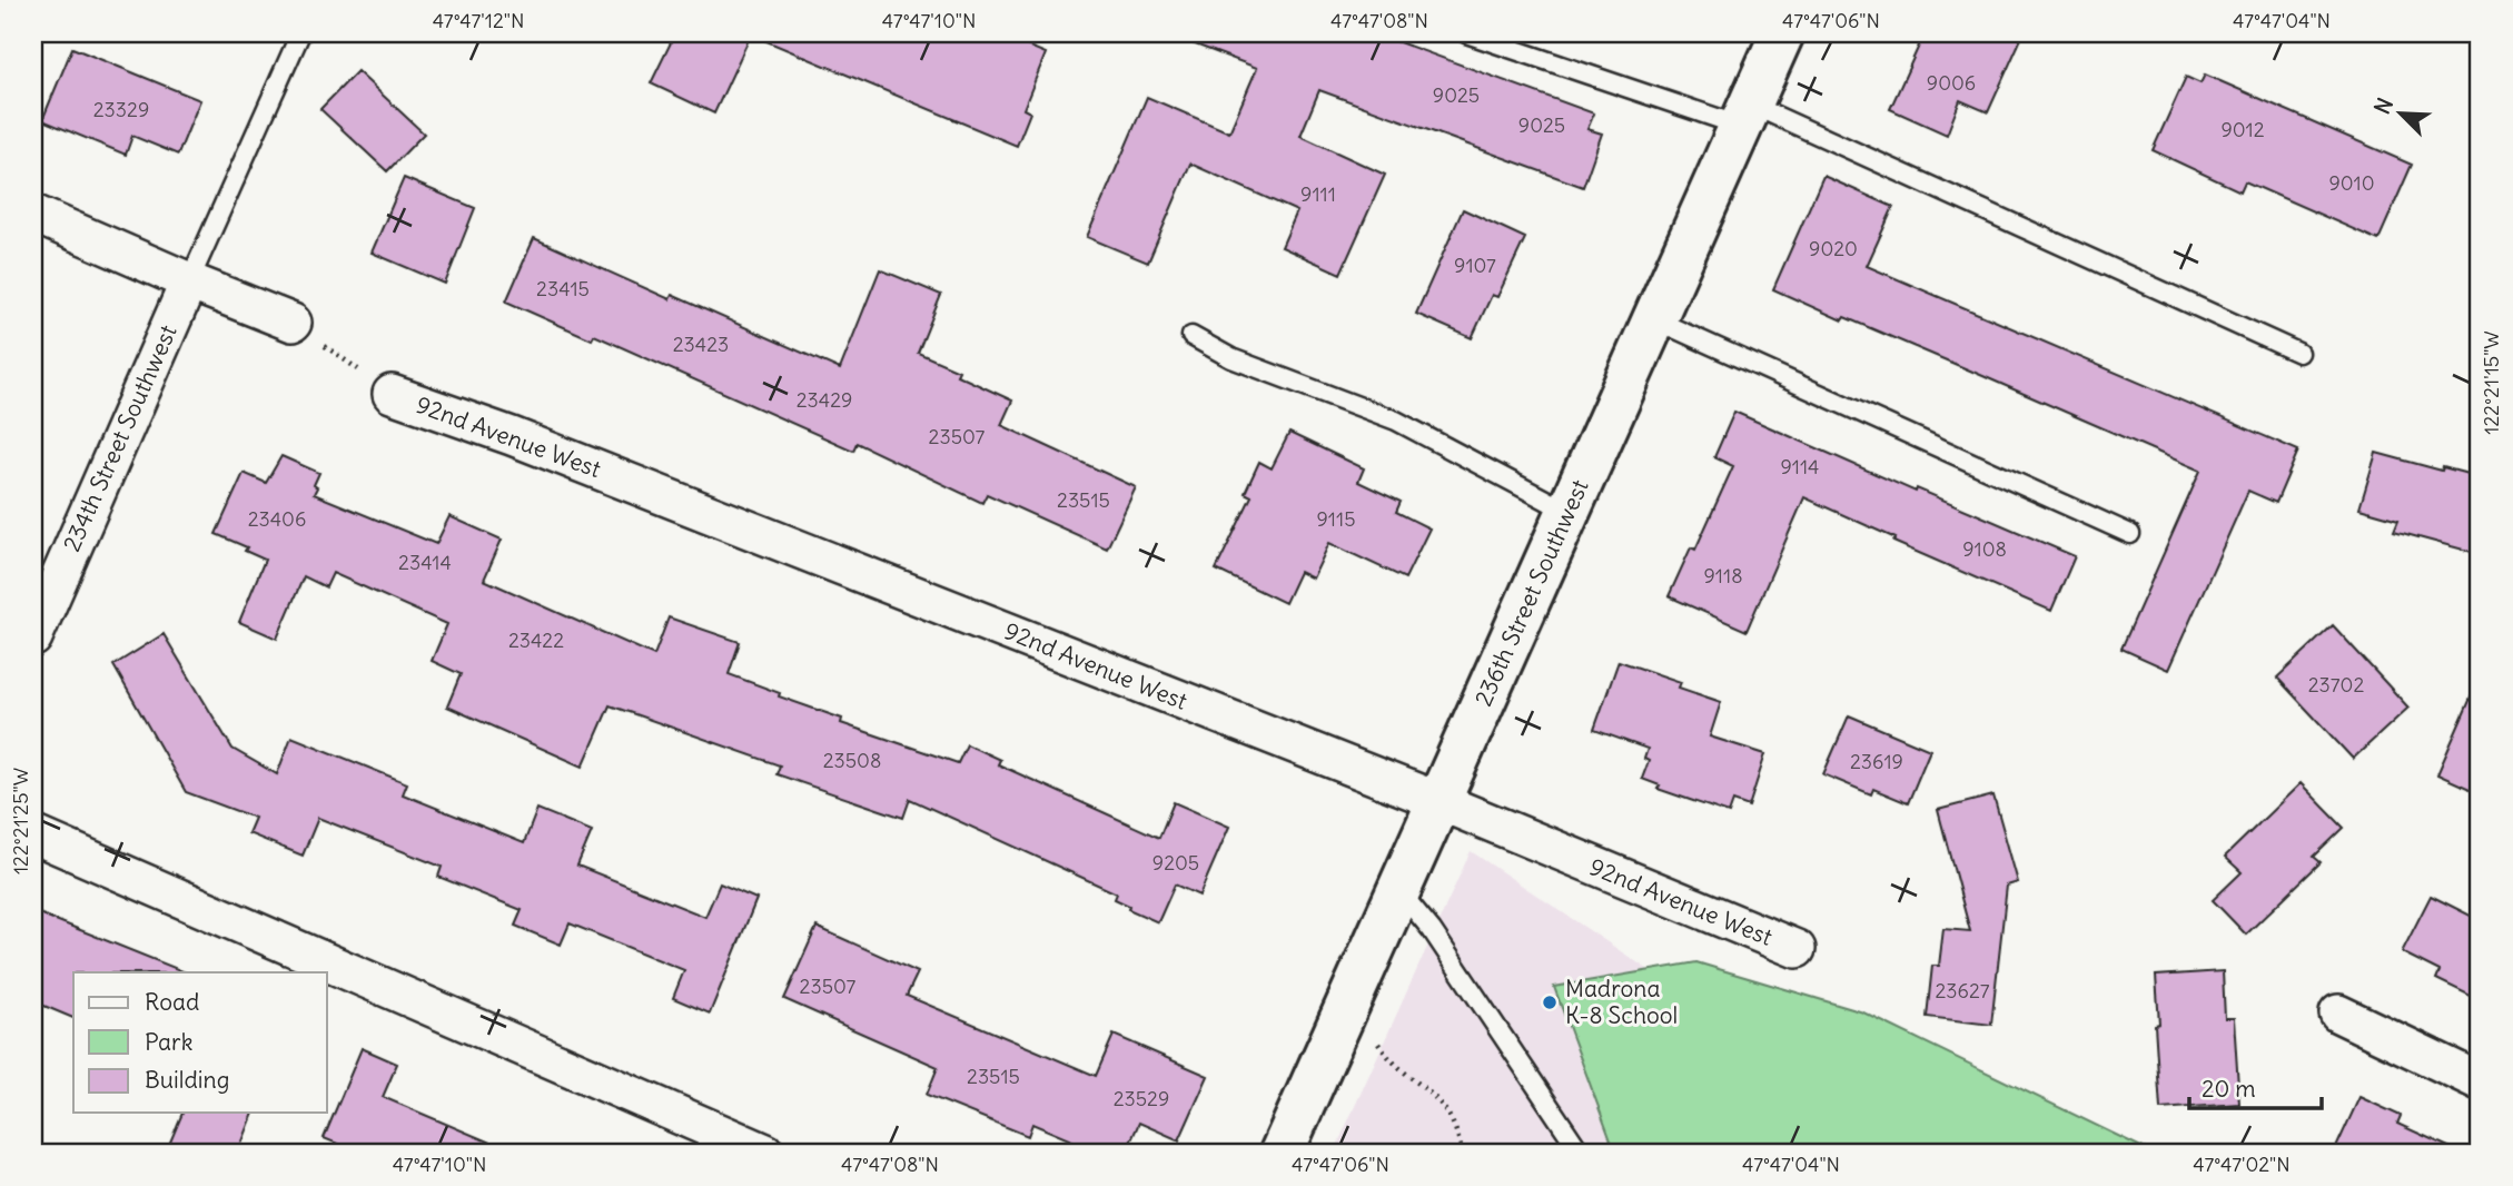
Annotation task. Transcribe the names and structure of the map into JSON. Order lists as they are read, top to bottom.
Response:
{
  "streets": {
    "street": ["92nd Avenue West", "234th Street Southwest", "236th Street Southwest"]
  },
  "crossings": [
    ["92nd Avenue West", "236th Street Southwest"]
  ],
  "places": ["Madrona K-8 School"],
  "house_numbers": [
    "9006",
    "9025",
    "23329",
    "9025",
    "9012",
    "9010",
    "9111",
    "9020",
    "9107",
    "23415",
    "23423",
    "23429",
    "23507",
    "9114",
    "23515",
    "23406",
    "9115",
    "9108",
    "23414",
    "9118",
    "23422",
    "23702",
    "23508",
    "23619",
    "9205",
    "23507",
    "23627",
    "23515",
    "23529"
  ],
  "legend": ["Road", "Park", "Building"],
  "scale_bar": "20 m",
  "north": "top left",
  "coordinates": [
    "47°47'12\"N",
    "47°47'10\"N",
    "47°47'08\"N",
    "47°47'06\"N",
    "47°47'04\"N",
    "122°21'15\"W",
    "122°21'25\"W",
    "47°47'02\"N"
  ]
}
